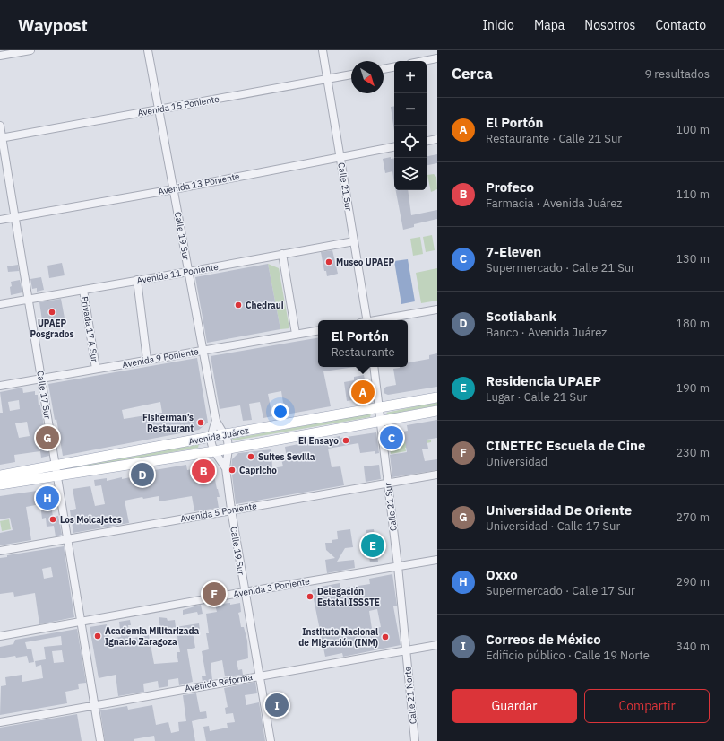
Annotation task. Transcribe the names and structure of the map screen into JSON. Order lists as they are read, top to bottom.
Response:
{
  "streets": {
    "main road": ["Avenida Juárez"],
    "street": [
      "Avenida 15 Poniente",
      "Avenida 13 Poniente",
      "Calle 21 Sur",
      "Calle 19 Sur",
      "Avenida 11 Poniente",
      "Privada 17 A Sur",
      "Avenida 9 Poniente",
      "Calle 17 Sur",
      "Avenida 5 Poniente",
      "Avenida 3 Poniente",
      "Avenida Reforma",
      "Calle 21 Norte"
    ]
  },
  "crossings": [
    ["Avenida 15 Poniente", "Calle 21 Sur"],
    ["Avenida 15 Poniente", "Calle 19 Sur"],
    ["Avenida 15 Poniente", "Calle 17 Sur"],
    ["Avenida 13 Poniente", "Calle 21 Sur"],
    ["Avenida 13 Poniente", "Calle 19 Sur"],
    ["Avenida 13 Poniente", "Calle 17 Sur"],
    ["Calle 21 Sur", "Avenida 11 Poniente"],
    ["Calle 21 Sur", "Avenida Juárez"],
    ["Calle 21 Sur", "Avenida 5 Poniente"],
    ["Calle 21 Sur", "Avenida 3 Poniente"],
    ["Calle 21 Sur", "Avenida Reforma"],
    ["Calle 21 Sur", "Calle 21 Norte"],
    ["Calle 19 Sur", "Avenida 11 Poniente"],
    ["Calle 19 Sur", "Avenida 9 Poniente"],
    ["Calle 19 Sur", "Avenida Juárez"],
    ["Calle 19 Sur", "Avenida 5 Poniente"],
    ["Calle 19 Sur", "Avenida 3 Poniente"],
    ["Calle 19 Sur", "Avenida Reforma"],
    ["Avenida 11 Poniente", "Privada 17 A Sur"],
    ["Avenida 11 Poniente", "Calle 17 Sur"],
    ["Privada 17 A Sur", "Avenida 9 Poniente"],
    ["Avenida 9 Poniente", "Calle 17 Sur"],
    ["Calle 17 Sur", "Avenida Juárez"],
    ["Calle 17 Sur", "Avenida 5 Poniente"],
    ["Calle 17 Sur", "Avenida 3 Poniente"],
    ["Calle 17 Sur", "Avenida Reforma"],
    ["Avenida Reforma", "Calle 21 Norte"]
  ],
  "places": [
    "Museo UPAEP",
    "Chedraui",
    "UPAEP Posgrados",
    "Fisherman’s Restaurant",
    "El Ensayo",
    "Suites Sevilla",
    "Capricho",
    "Los Molcajetes",
    "Delegación Estatal ISSSTE",
    "Academia Militarizada Ignacio Zaragoza",
    "Instituto Nacional de Migración (INM)"
  ],
  "north": "bottom right",
  "page": {
    "header": "Waypost",
    "nav": [
      "Inicio",
      "Mapa",
      "Nosotros",
      "Contacto"
    ],
    "heading": ["Cerca", "9 resultados"],
    "map_buttons": ["+", "−"],
    "list": [
      {
        "mark": "A",
        "name": "El Portón",
        "note": "Restaurante · Calle 21 Sur",
        "value": "100 m"
      },
      {
        "mark": "B",
        "name": "Profeco",
        "note": "Farmacia · Avenida Juárez",
        "value": "110 m"
      },
      {
        "mark": "C",
        "name": "7-Eleven",
        "note": "Supermercado · Calle 21 Sur",
        "value": "130 m"
      },
      {
        "mark": "D",
        "name": "Scotiabank",
        "note": "Banco · Avenida Juárez",
        "value": "180 m"
      },
      {
        "mark": "E",
        "name": "Residencia UPAEP",
        "note": "Lugar · Calle 21 Sur",
        "value": "190 m"
      },
      {
        "mark": "F",
        "name": "CINETEC Escuela de Cine",
        "note": "Universidad",
        "value": "230 m"
      },
      {
        "mark": "G",
        "name": "Universidad De Oriente",
        "note": "Universidad · Calle 17 Sur",
        "value": "270 m"
      },
      {
        "mark": "H",
        "name": "Oxxo",
        "note": "Supermercado · Calle 17 Sur",
        "value": "290 m"
      },
      {
        "mark": "I",
        "name": "Correos de México",
        "note": "Edificio público · Calle 19 Norte",
        "value": "340 m"
      }
    ],
    "popup": ["El Portón", "Restaurante"],
    "pins": [
      "A",
      "C",
      "G",
      "B",
      "D",
      "H",
      "E",
      "F",
      "I"
    ],
    "buttons": ["Guardar", "Compartir"]
  }
}
